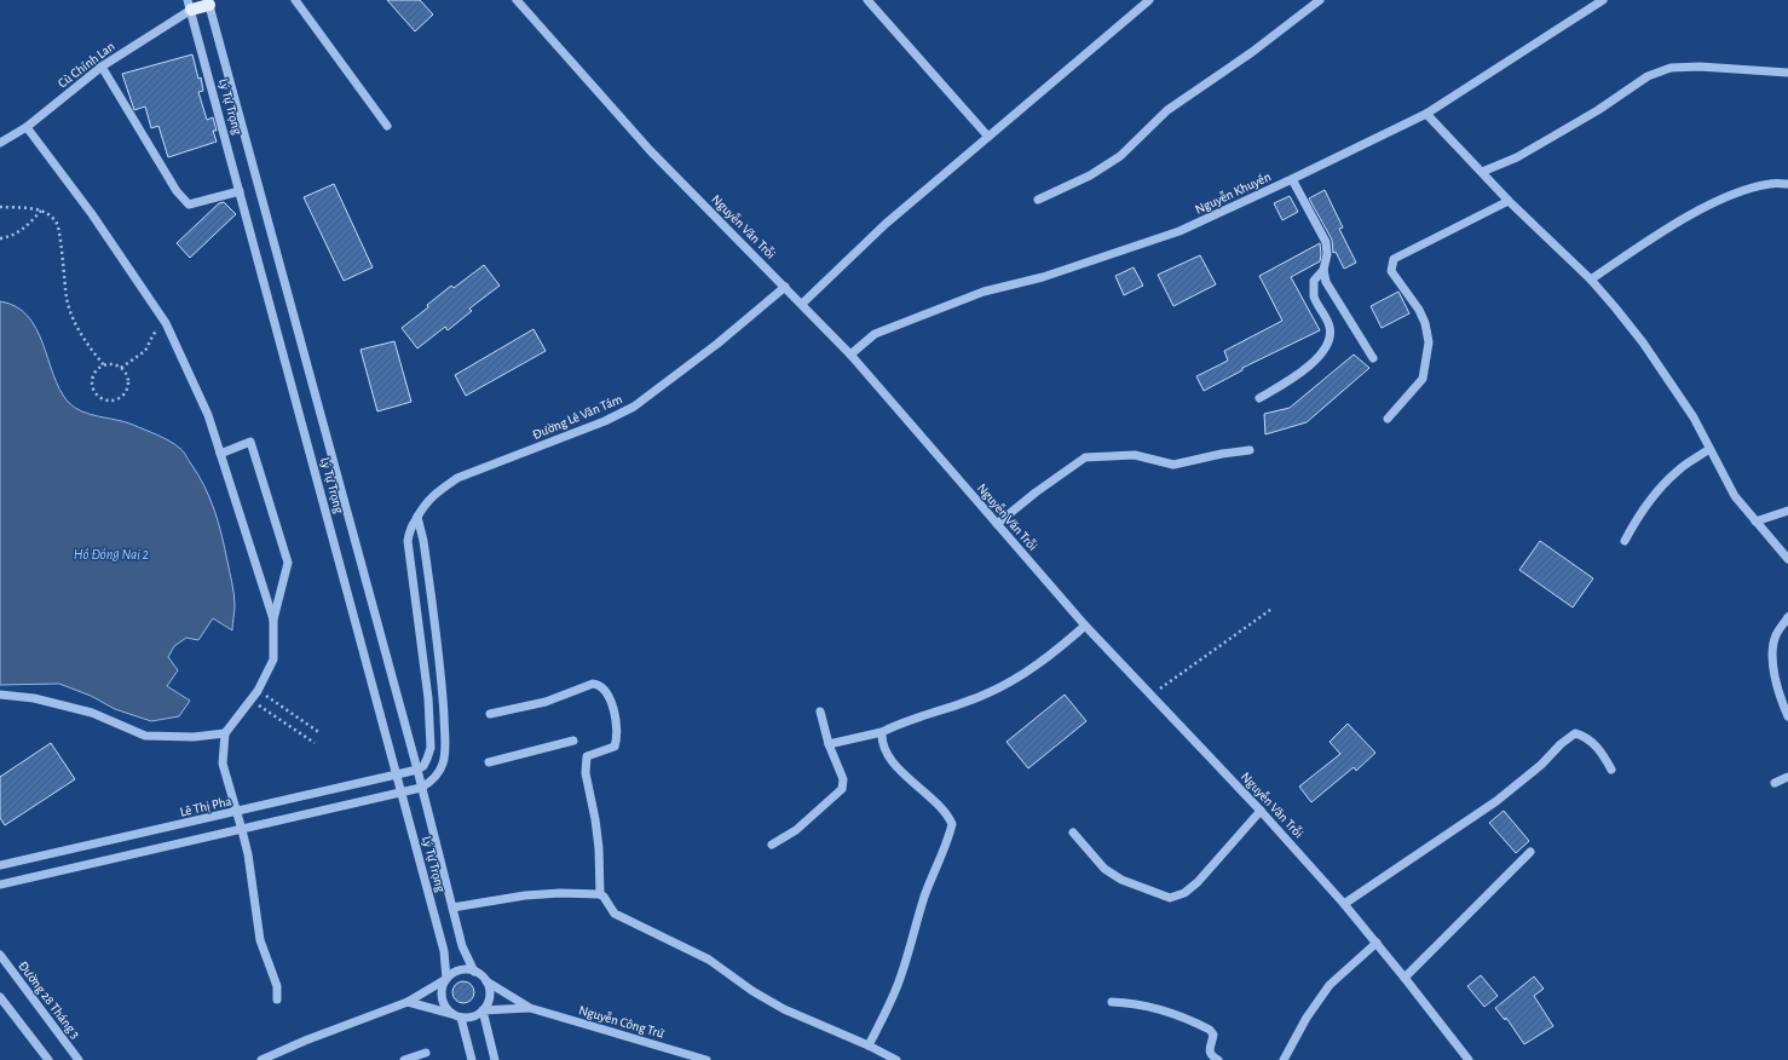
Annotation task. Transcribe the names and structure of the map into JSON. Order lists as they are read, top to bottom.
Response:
{
  "streets": {
    "street": [
      "Cù Chính Lan",
      "Lý Tự Trọng",
      "Nguyễn Khuyến",
      "Nguyễn Văn Trỗi",
      "Đường Lê Văn Tám",
      "Lê Thị Pha",
      "Đường 28 Tháng 3",
      "Nguyễn Công Trứ"
    ]
  },
  "crossings": [
    ["Cù Chính Lan", "Lý Tự Trọng"],
    ["Lý Tự Trọng", "Đường Lê Văn Tám"],
    ["Lý Tự Trọng", "Lê Thị Pha"],
    ["Lý Tự Trọng", "Nguyễn Công Trứ"],
    ["Nguyễn Khuyến", "Nguyễn Văn Trỗi"],
    ["Nguyễn Văn Trỗi", "Đường Lê Văn Tám"],
    ["Đường Lê Văn Tám", "Lê Thị Pha"]
  ],
  "water": ["Hồ Đồng Nai 2"]
}
